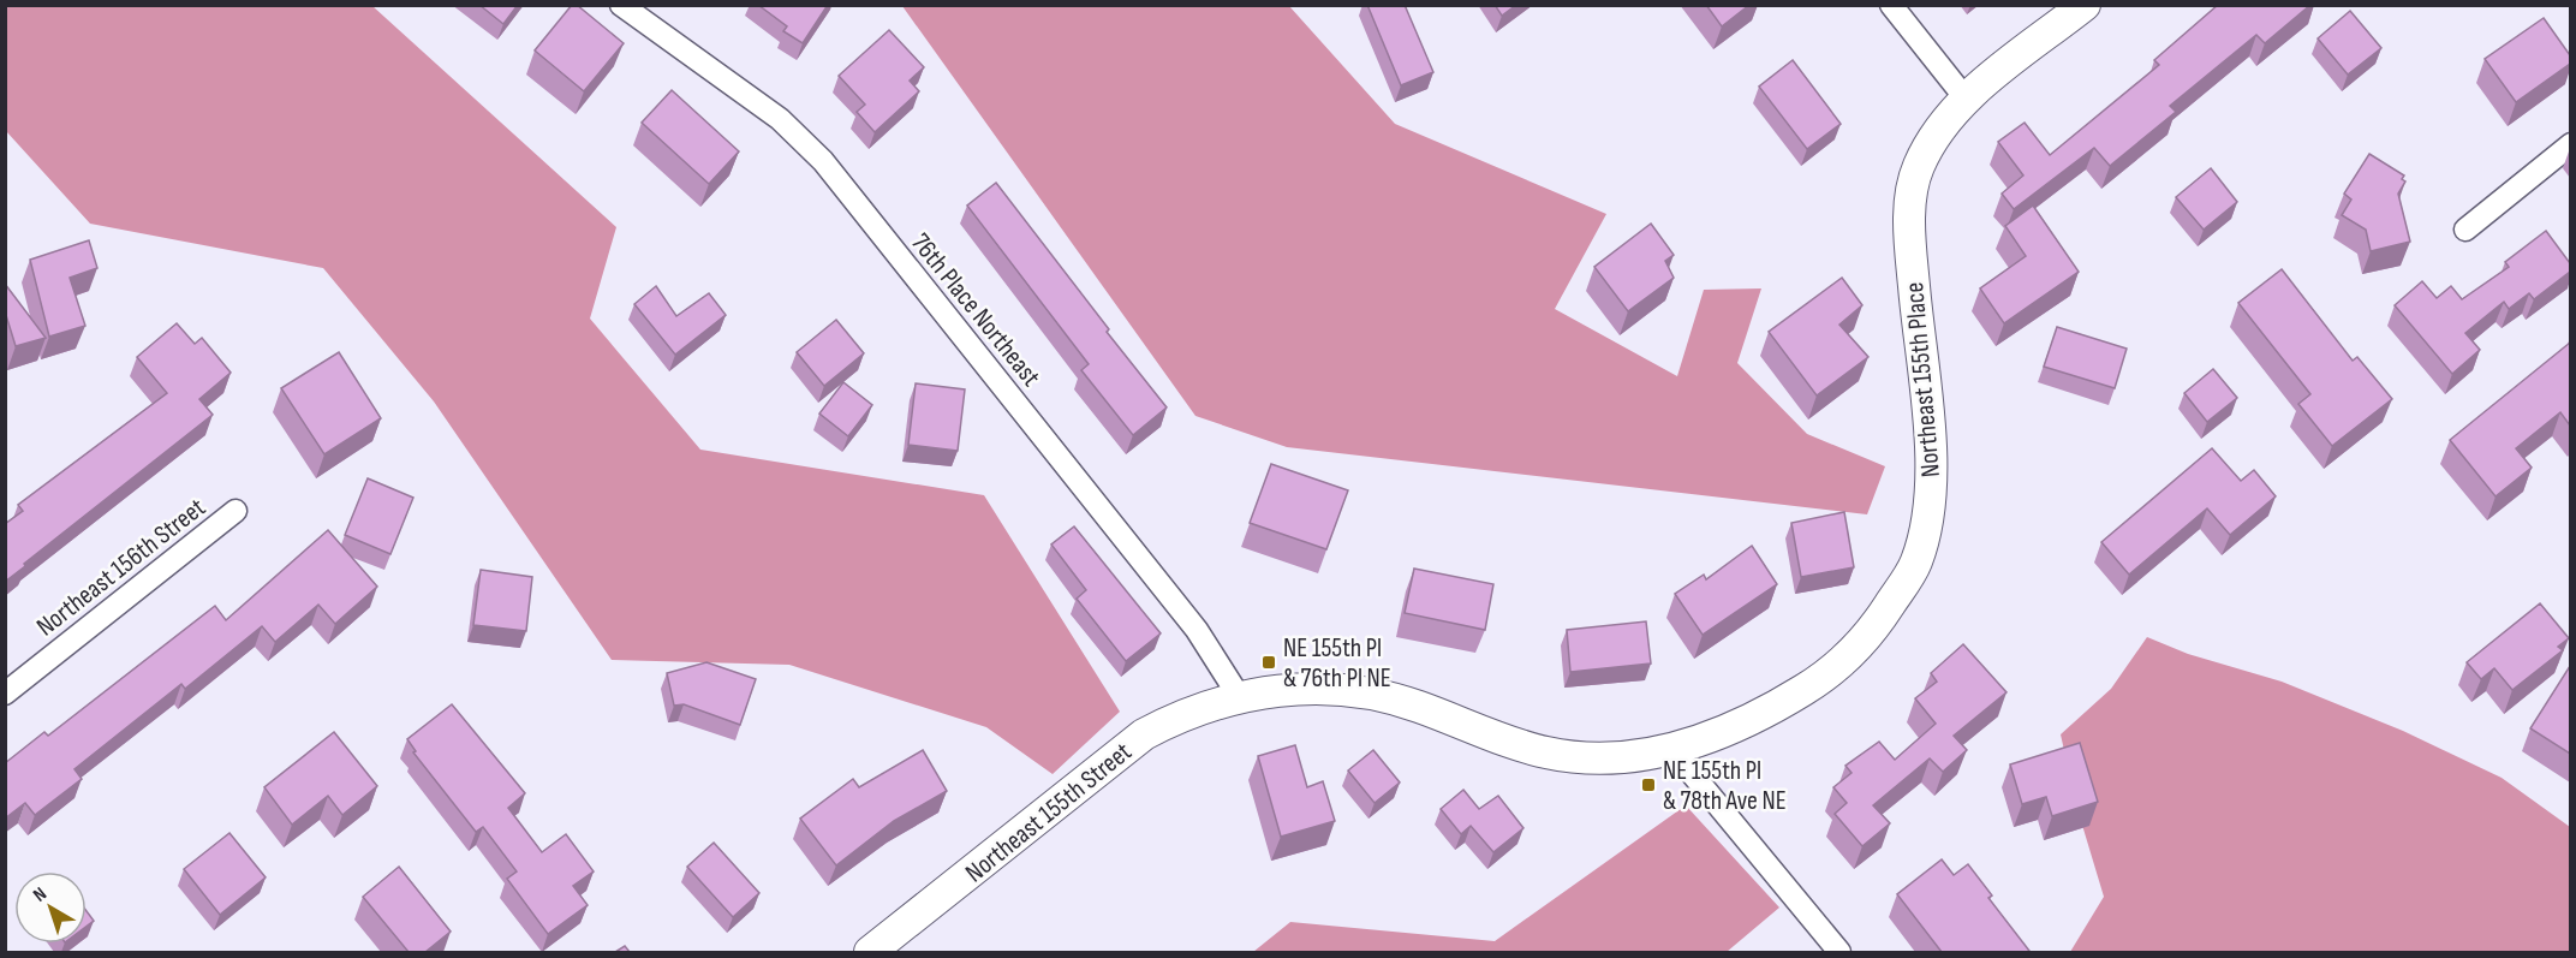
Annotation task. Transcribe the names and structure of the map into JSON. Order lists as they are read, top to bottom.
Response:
{
  "streets": {
    "street": [
      "76th Place Northeast",
      "Northeast 155th Place",
      "Northeast 156th Street",
      "Northeast 155th Street"
    ]
  },
  "crossings": [
    ["76th Place Northeast", "Northeast 155th Place"],
    ["76th Place Northeast", "Northeast 155th Street"],
    ["Northeast 155th Place", "Northeast 155th Street"]
  ],
  "places": {
    "transit": ["NE 155th Pl & 76th Pl NE", "NE 155th Pl & 78th Ave NE"]
  },
  "north": "top left"
}
